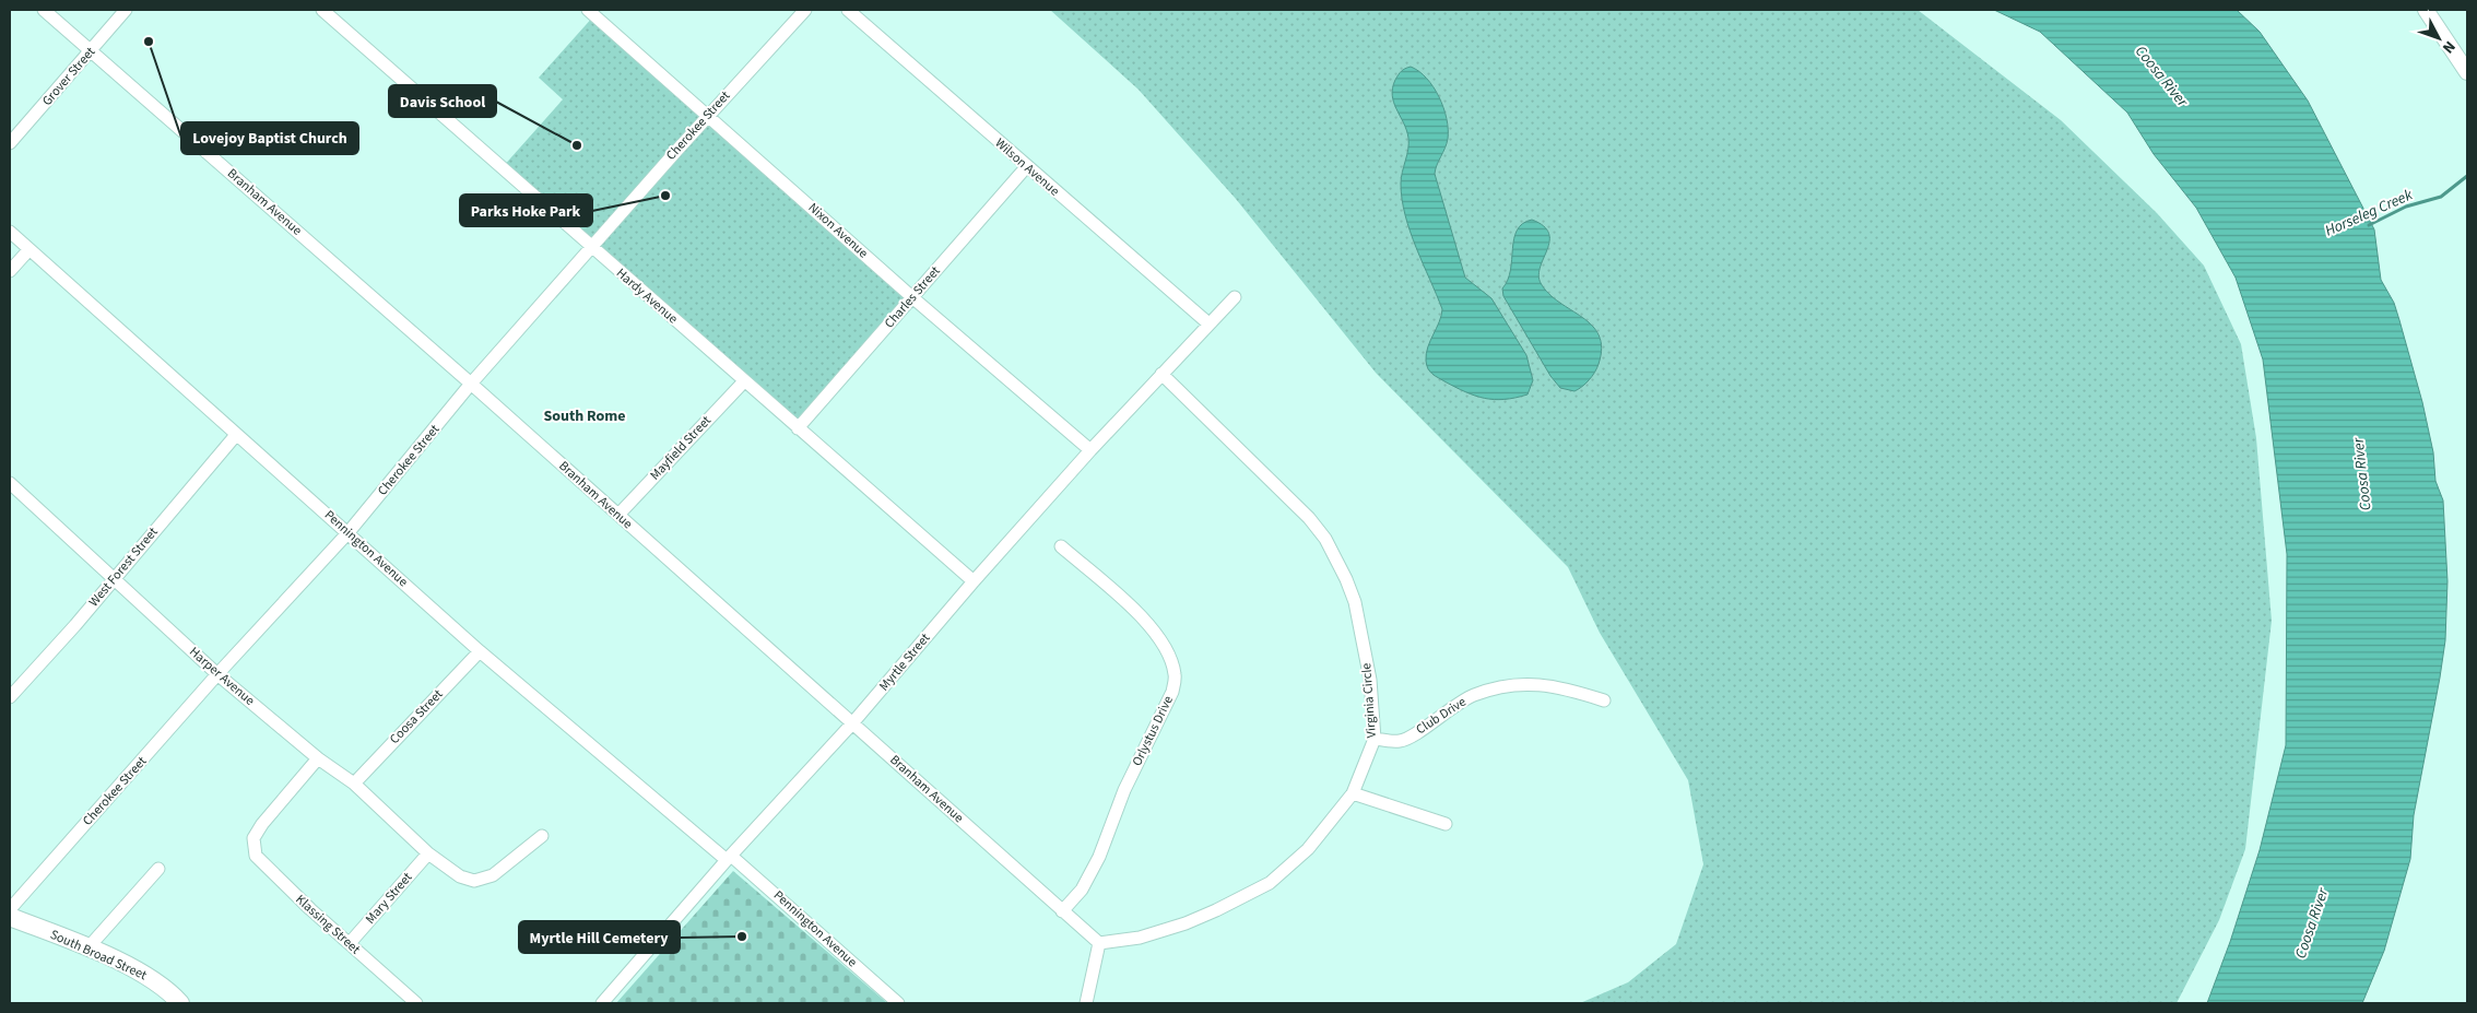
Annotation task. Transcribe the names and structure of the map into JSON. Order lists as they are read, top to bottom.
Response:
{
  "streets": {
    "main road": ["South Broad Street"],
    "street": [
      "Grover Street",
      "Cherokee Street",
      "Wilson Avenue",
      "Branham Avenue",
      "Nixon Avenue",
      "Hardy Avenue",
      "Charles Street",
      "Mayfield Street",
      "Pennington Avenue",
      "West Forest Street",
      "Myrtle Street",
      "Harper Avenue",
      "Virginia Circle",
      "Club Drive",
      "Coosa Street",
      "Orlystus Drive",
      "Mary Street",
      "Klassing Street"
    ]
  },
  "crossings": [
    ["Grover Street", "Branham Avenue"],
    ["Cherokee Street", "Branham Avenue"],
    ["Cherokee Street", "Nixon Avenue"],
    ["Cherokee Street", "Hardy Avenue"],
    ["Cherokee Street", "Pennington Avenue"],
    ["Cherokee Street", "Harper Avenue"],
    ["Wilson Avenue", "Charles Street"],
    ["Wilson Avenue", "Myrtle Street"],
    ["Branham Avenue", "Mayfield Street"],
    ["Branham Avenue", "Myrtle Street"],
    ["Branham Avenue", "Virginia Circle"],
    ["Branham Avenue", "Orlystus Drive"],
    ["Nixon Avenue", "Charles Street"],
    ["Nixon Avenue", "Myrtle Street"],
    ["Hardy Avenue", "Charles Street"],
    ["Hardy Avenue", "Mayfield Street"],
    ["Hardy Avenue", "Myrtle Street"],
    ["Pennington Avenue", "West Forest Street"],
    ["Pennington Avenue", "Myrtle Street"],
    ["Pennington Avenue", "Coosa Street"],
    ["West Forest Street", "Harper Avenue"],
    ["Myrtle Street", "Virginia Circle"],
    ["Harper Avenue", "Coosa Street"],
    ["Harper Avenue", "Mary Street"],
    ["Harper Avenue", "Klassing Street"],
    ["Virginia Circle", "Club Drive"],
    ["Mary Street", "Klassing Street"]
  ],
  "districts": ["South Rome"],
  "water": ["Coosa River", "Horseleg Creek"],
  "places": [
    "Lovejoy Baptist Church",
    "Davis School",
    "Parks Hoke Park",
    "Myrtle Hill Cemetery"
  ],
  "north": "bottom right"
}
